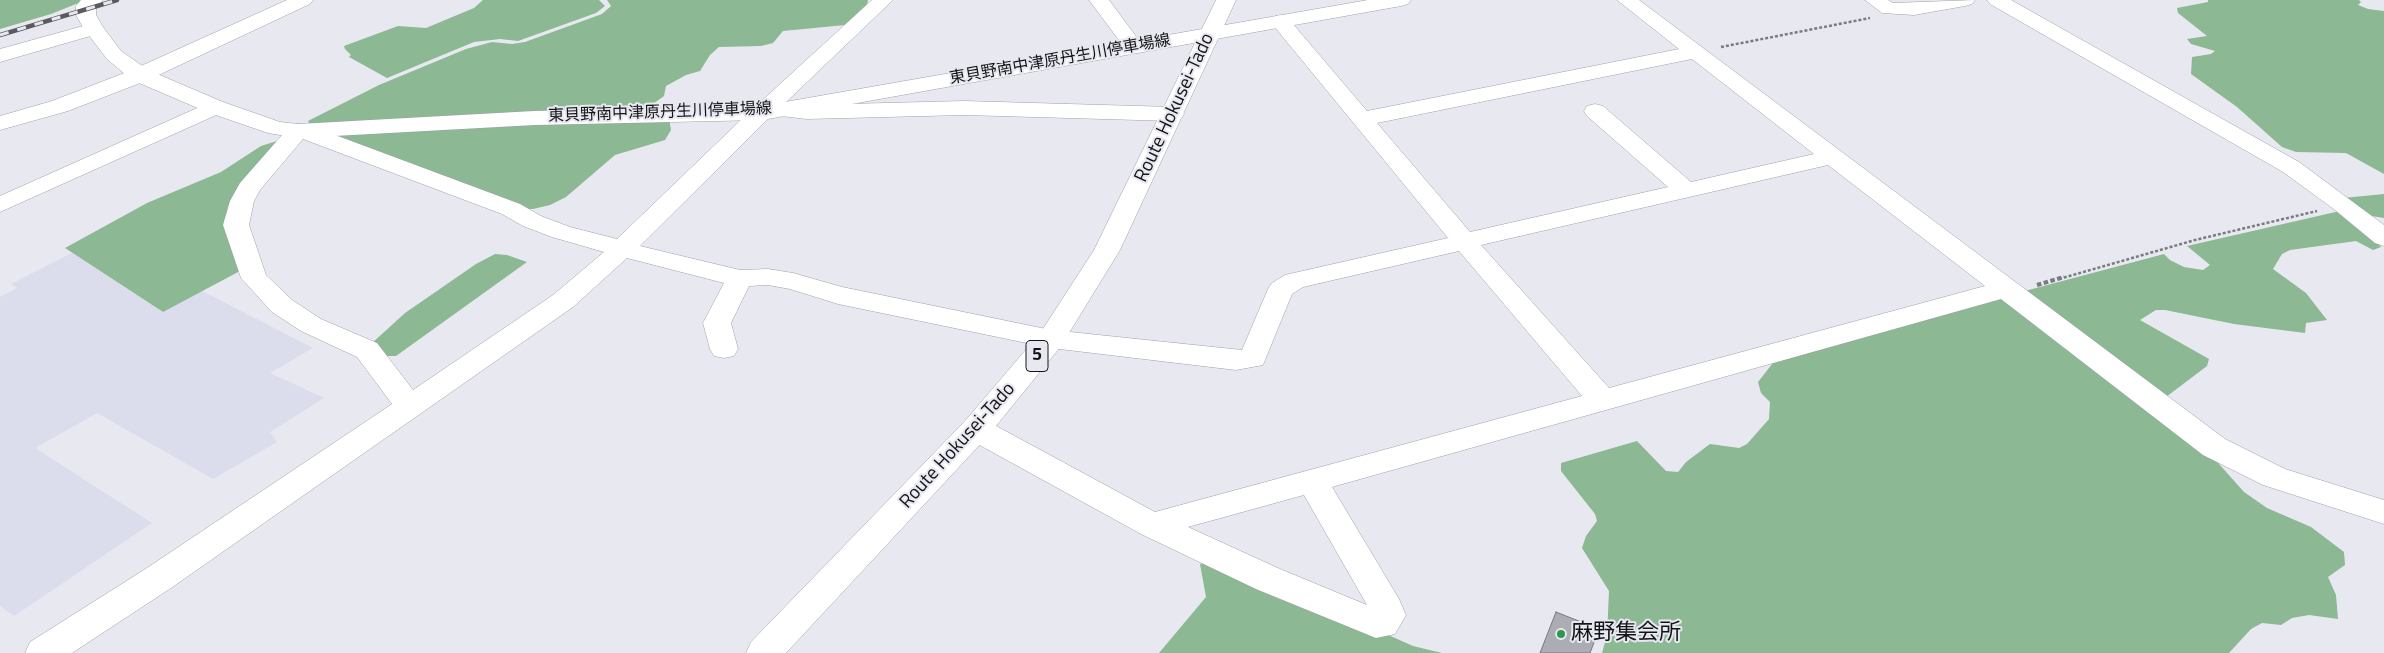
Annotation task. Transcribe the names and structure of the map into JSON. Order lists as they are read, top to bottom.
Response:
{
  "streets": {
    "street": ["東貝野南中津原丹生川停車場線", "Route Hokusei-Tado", "5"]
  },
  "crossings": [
    ["東貝野南中津原丹生川停車場線", "Route Hokusei-Tado"]
  ],
  "places": ["麻野集会所"]
}
